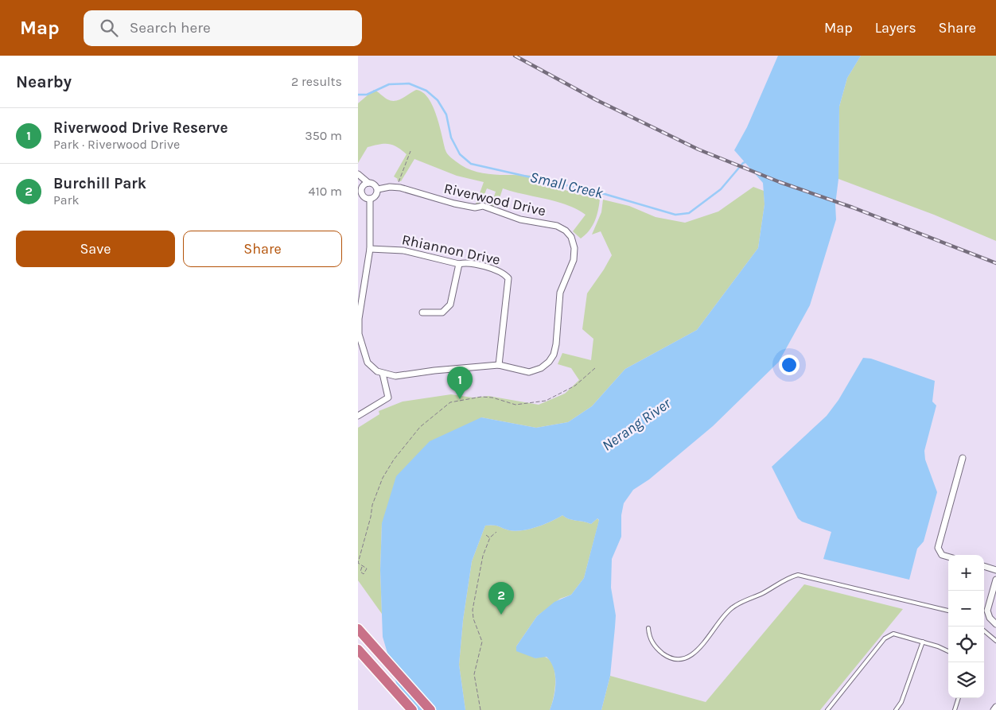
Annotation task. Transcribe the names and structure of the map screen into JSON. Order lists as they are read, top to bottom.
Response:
{
  "streets": {
    "street": ["Riverwood Drive", "Rhiannon Drive"]
  },
  "crossings": [
    ["Riverwood Drive", "Rhiannon Drive"]
  ],
  "water": ["Small Creek", "Nerang River"],
  "page": {
    "header": "Map",
    "search": "Search here",
    "nav": ["Map", "Layers", "Share"],
    "heading": ["Nearby", "2 results"],
    "list": [
      {
        "mark": "1",
        "name": "Riverwood Drive Reserve",
        "note": "Park · Riverwood Drive",
        "value": "350 m"
      },
      {
        "mark": "2",
        "name": "Burchill Park",
        "note": "Park",
        "value": "410 m"
      }
    ],
    "buttons": ["Save", "Share"],
    "pins": ["1", "2"],
    "map_buttons": ["+", "−"]
  }
}
